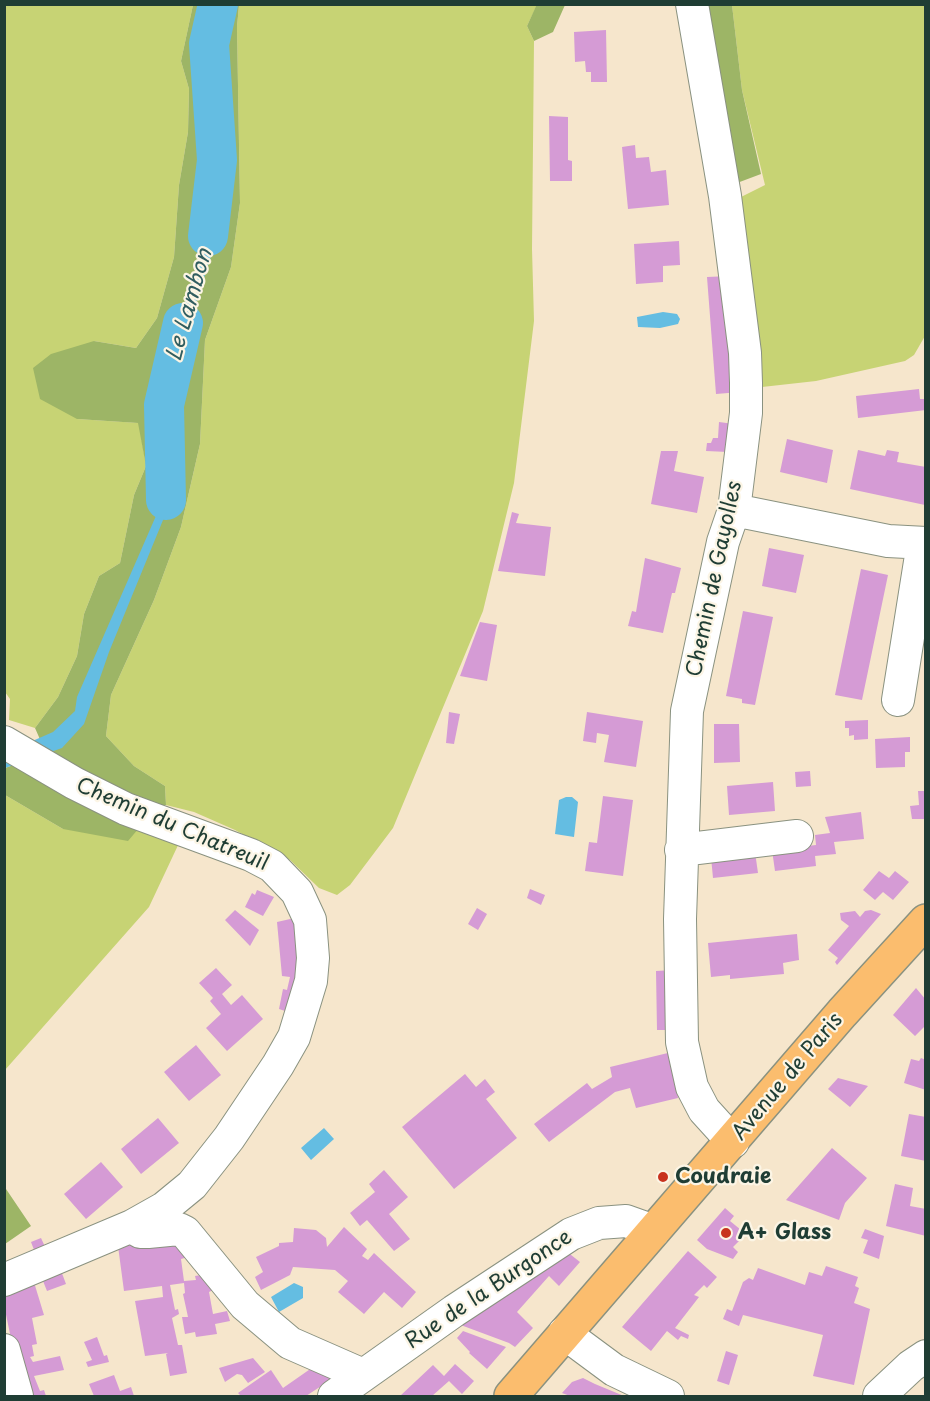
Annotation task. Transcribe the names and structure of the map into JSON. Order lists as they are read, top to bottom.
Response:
{
  "streets": {
    "main road": ["Avenue de Paris"],
    "street": ["Chemin de Gayolles", "Chemin du Chatreuil", "Rue de la Burgonce"]
  },
  "crossings": [
    ["Chemin de Gayolles", "Avenue de Paris"],
    ["Avenue de Paris", "Rue de la Burgonce"]
  ],
  "water": ["Le Lambon"],
  "places": ["Coudraie", "A+ Glass"]
}
